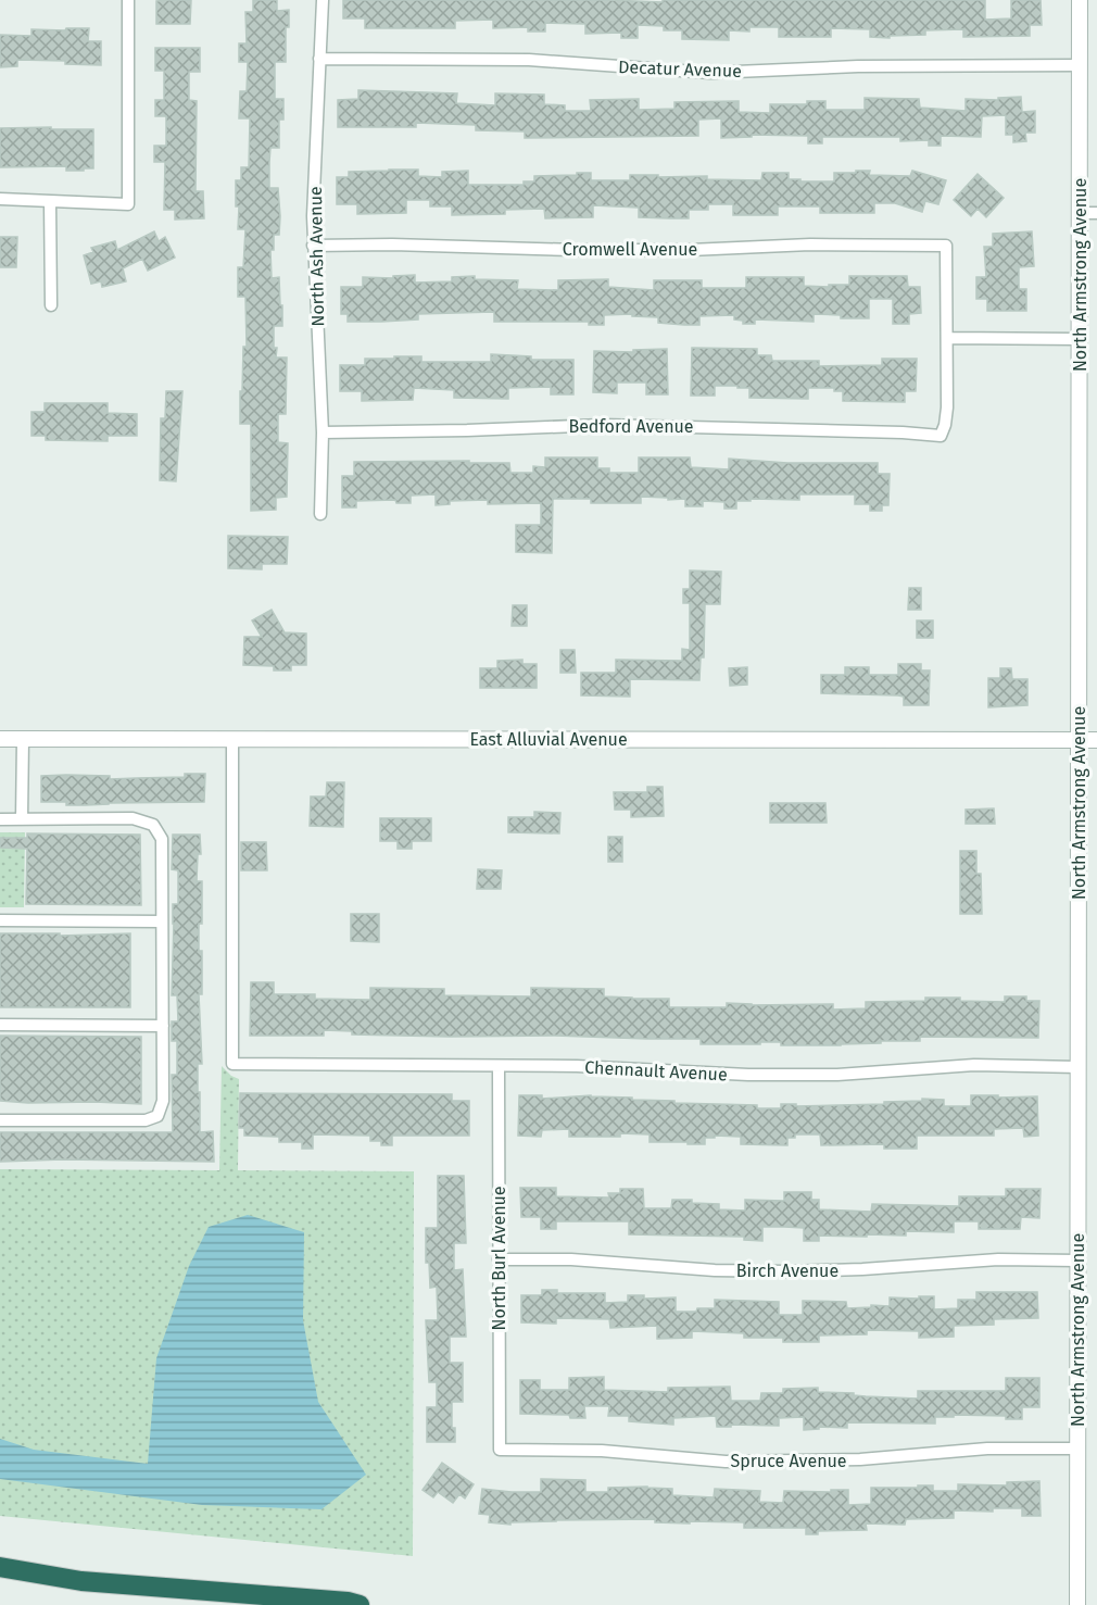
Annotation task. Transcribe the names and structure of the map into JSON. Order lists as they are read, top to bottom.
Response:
{
  "streets": {
    "street": [
      "Decatur Avenue",
      "Cromwell Avenue",
      "North Ash Avenue",
      "North Armstrong Avenue",
      "Bedford Avenue",
      "East Alluvial Avenue",
      "Chennault Avenue",
      "North Burl Avenue",
      "Birch Avenue",
      "Spruce Avenue"
    ]
  },
  "crossings": [
    ["Decatur Avenue", "North Ash Avenue"],
    ["Decatur Avenue", "North Armstrong Avenue"],
    ["Cromwell Avenue", "North Ash Avenue"],
    ["Cromwell Avenue", "Bedford Avenue"],
    ["North Ash Avenue", "Bedford Avenue"],
    ["North Armstrong Avenue", "East Alluvial Avenue"],
    ["North Armstrong Avenue", "Chennault Avenue"],
    ["North Armstrong Avenue", "Birch Avenue"],
    ["North Armstrong Avenue", "Spruce Avenue"],
    ["East Alluvial Avenue", "Chennault Avenue"],
    ["Chennault Avenue", "North Burl Avenue"],
    ["North Burl Avenue", "Birch Avenue"],
    ["North Burl Avenue", "Spruce Avenue"]
  ]
}
